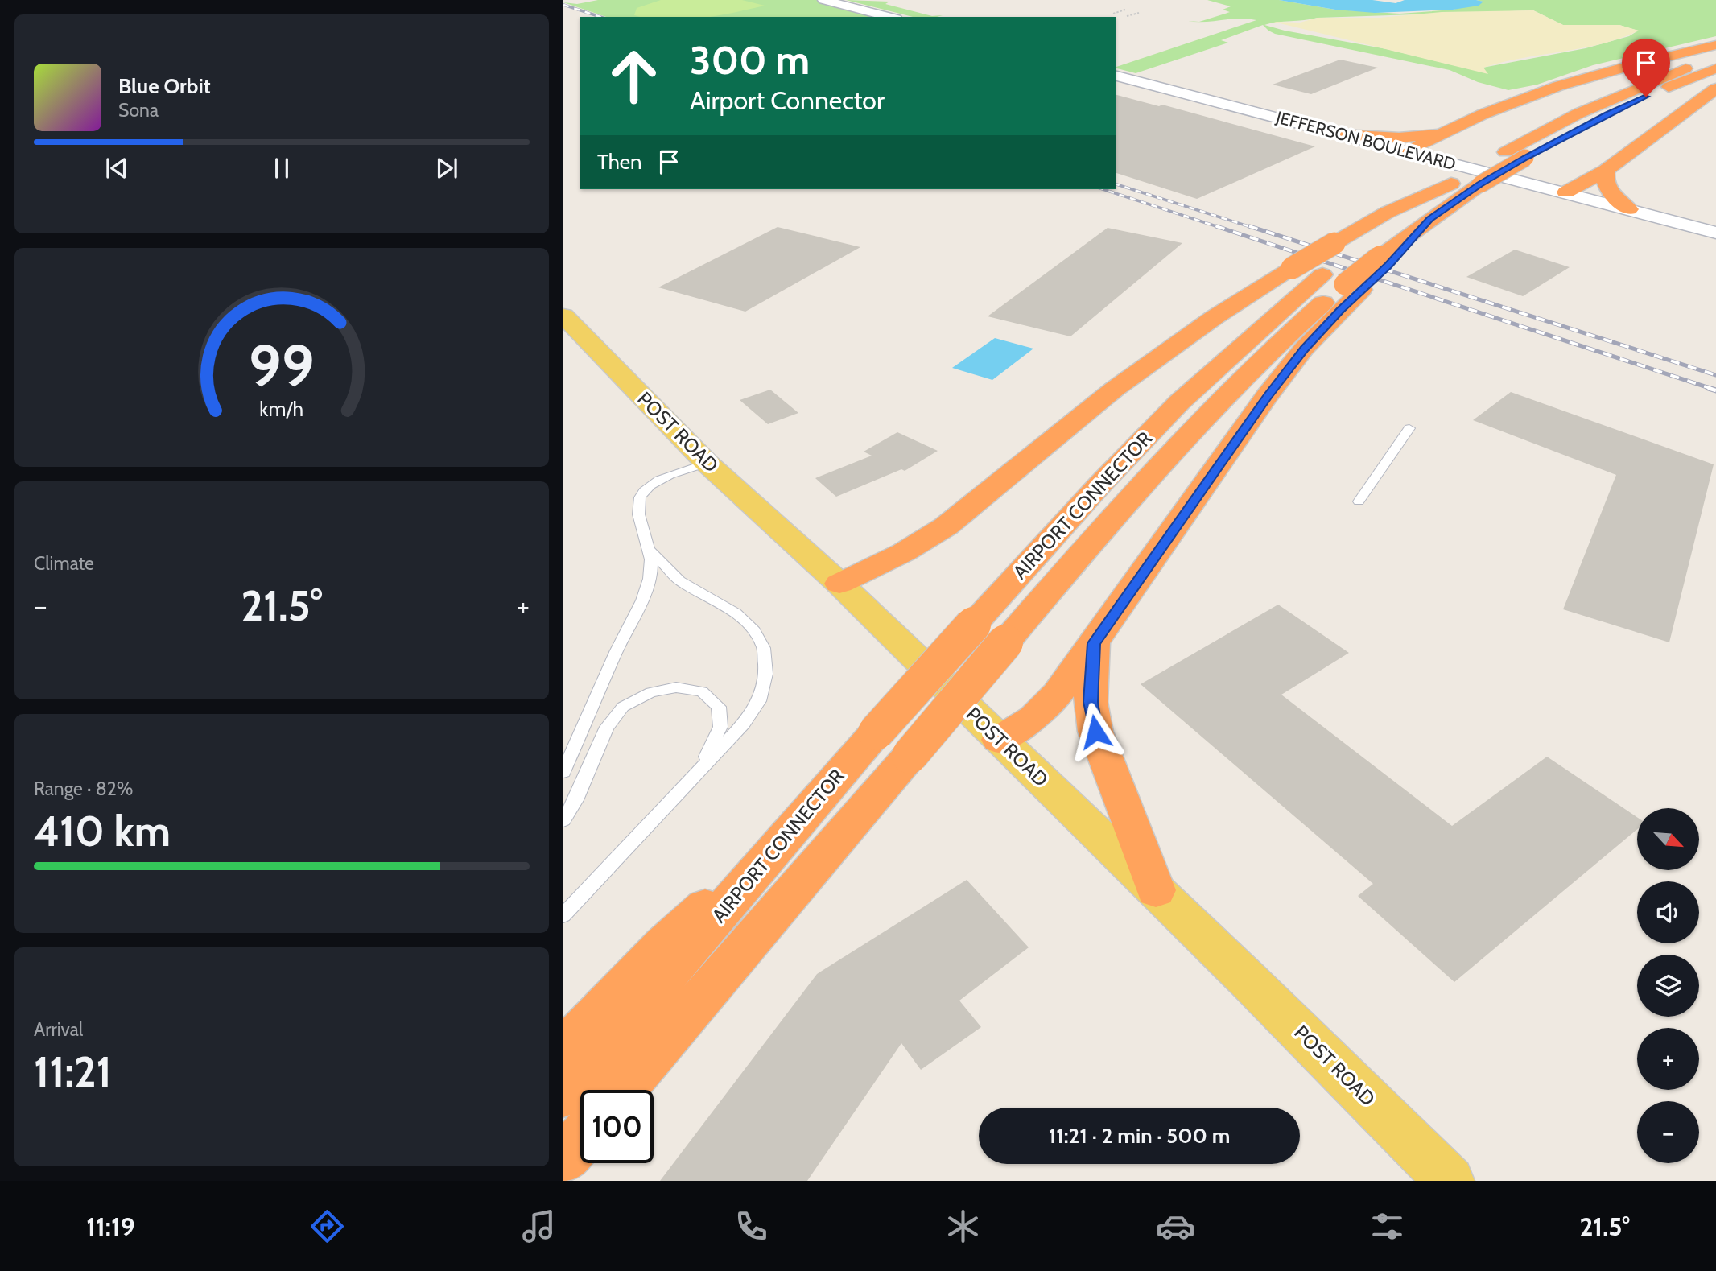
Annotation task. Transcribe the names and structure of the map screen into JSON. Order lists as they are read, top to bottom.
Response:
{
  "streets": {
    "highway": ["AIRPORT CONNECTOR"],
    "main road": ["JEFFERSON BOULEVARD", "POST ROAD"]
  },
  "north": "bottom right",
  "page": {
    "turn": ["300 m", "Airport Connector"],
    "song": ["Blue Orbit", "Sona"],
    "then": "Then",
    "tile": [
      "Climate",
      ["Range · 82%", "410 km"],
      ["Arrival", "11:21"]
    ],
    "heat": ["−", "21.5°", "+"],
    "map_buttons": ["+", "−"],
    "limit": "100",
    "trip": "11:21 · 2 min · 500 m",
    "tabs": ["11:19", "21.5°"],
    "gauge": ["99", "km/h"]
  }
}
